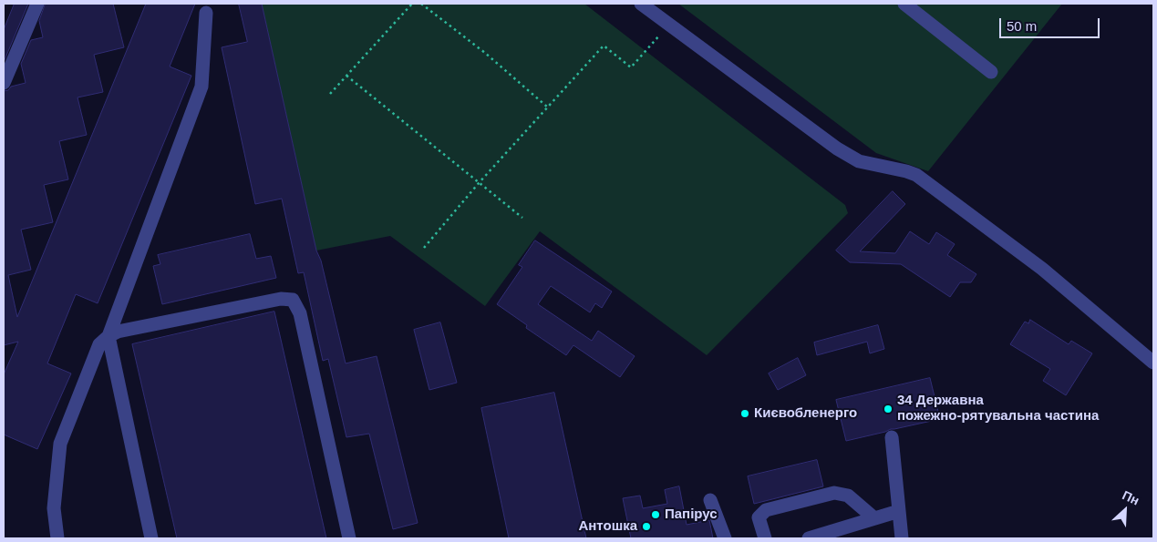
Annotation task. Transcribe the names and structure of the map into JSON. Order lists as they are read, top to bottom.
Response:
{
  "places": [
    "34 Державна пожежно-рятувальна частина",
    "Києвобленерго",
    "Папірус",
    "Антошка"
  ],
  "scale_bar": "50 m",
  "north": "top right"
}
